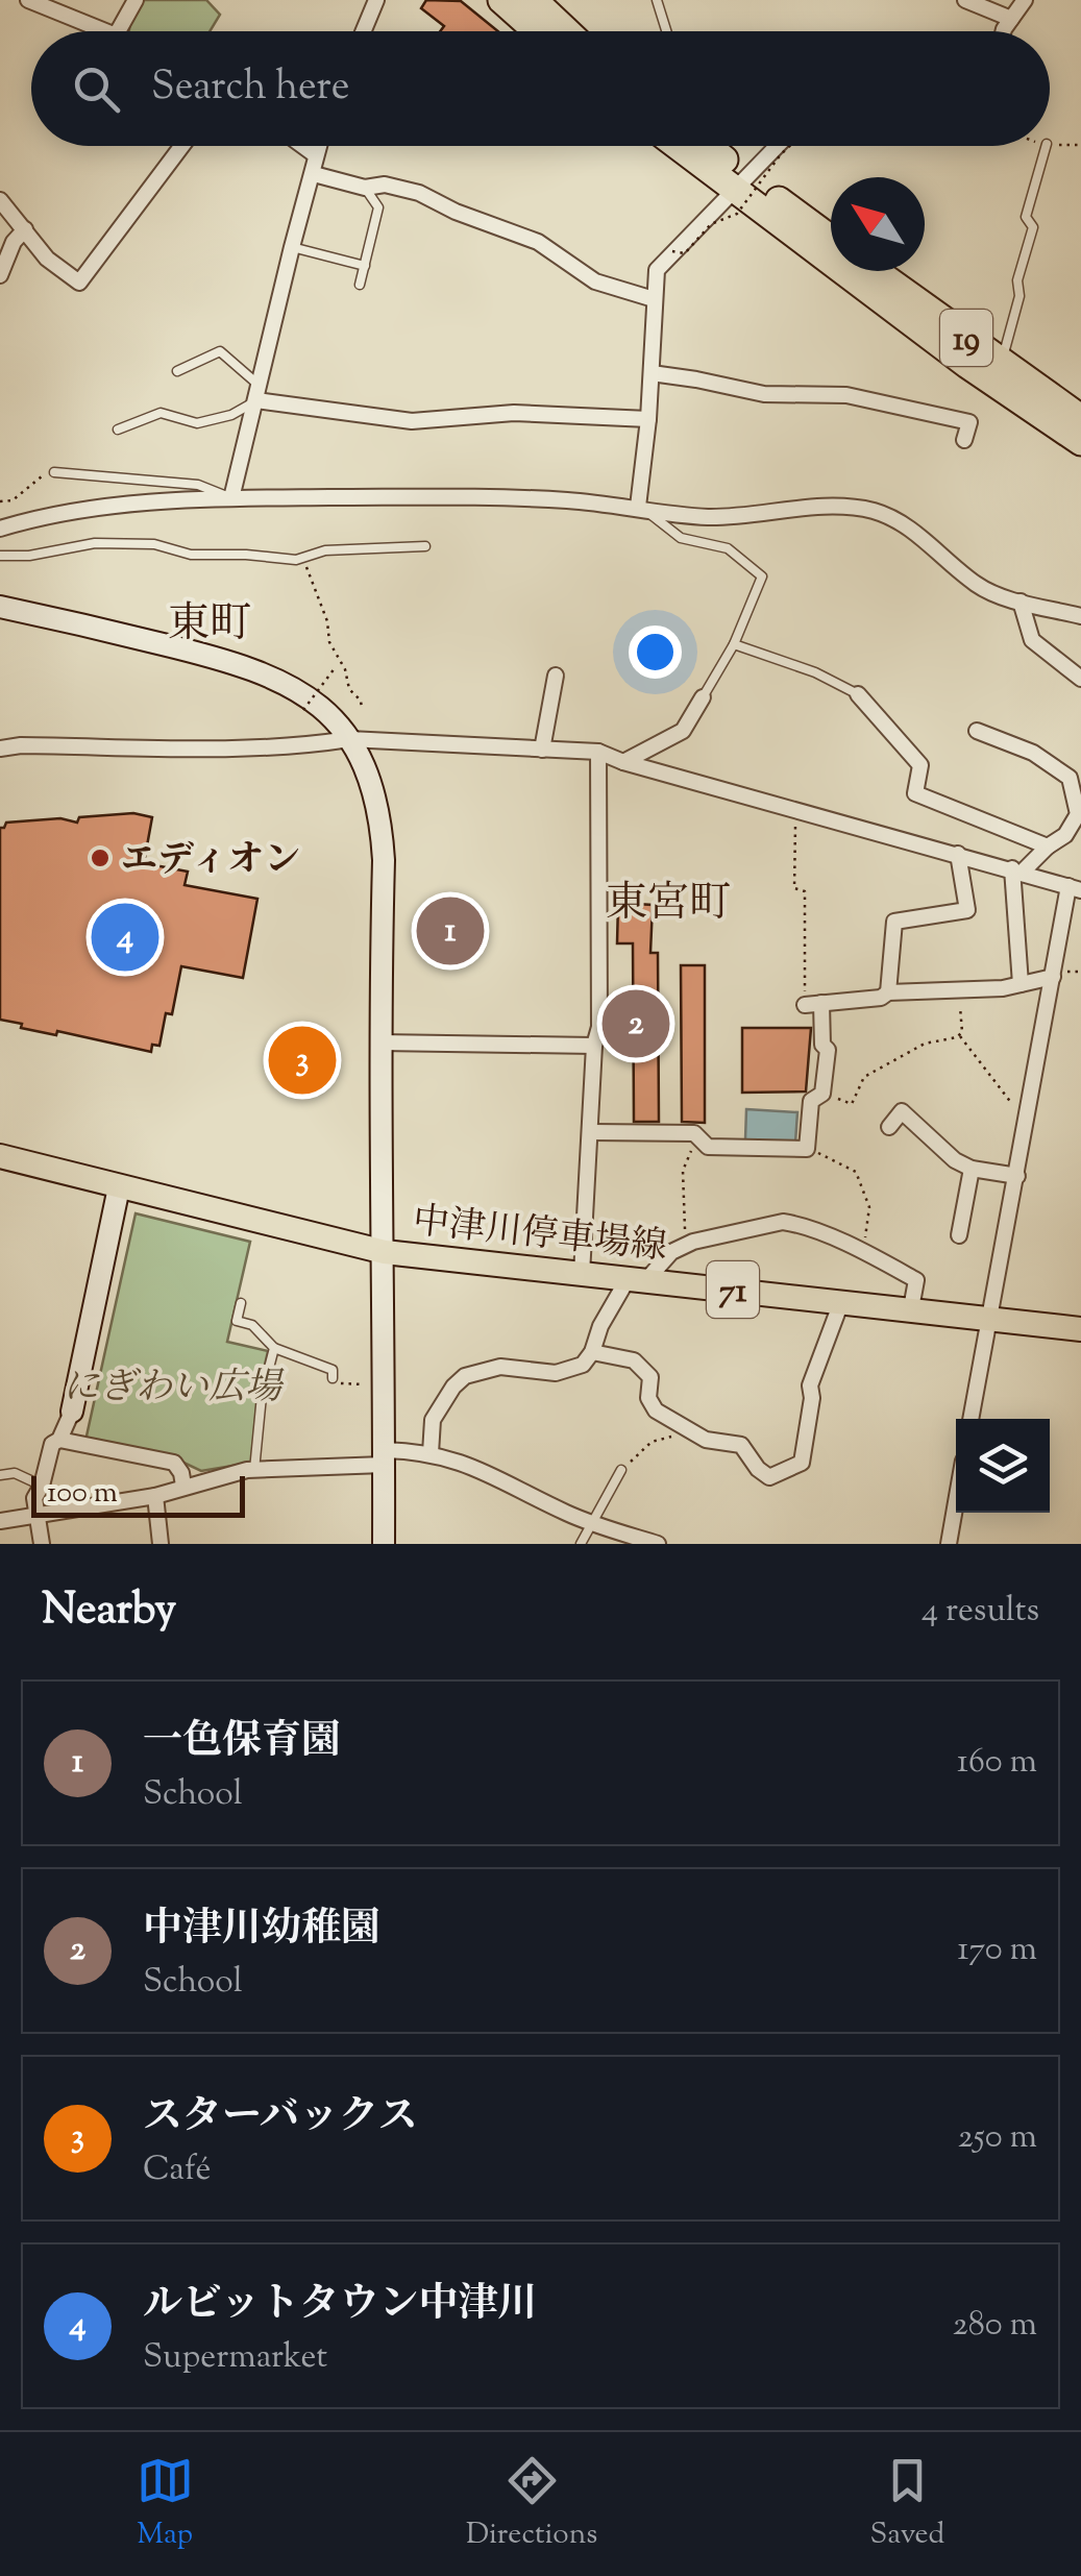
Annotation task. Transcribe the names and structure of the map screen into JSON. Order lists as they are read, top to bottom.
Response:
{
  "streets": {
    "highway": ["19"],
    "main road": ["中津川停車場線", "71"]
  },
  "districts": ["東町", "東宮町"],
  "parks": ["にぎわい広場"],
  "places": ["エディオン"],
  "scale_bar": "100 m",
  "north": "top left",
  "page": {
    "search": "Search here",
    "pins": [
      "1",
      "4",
      "2",
      "3"
    ],
    "scale": "100 m",
    "heading": ["Nearby", "4 results"],
    "list": [
      {
        "mark": "1",
        "name": "一色保育園",
        "note": "School",
        "value": "160 m"
      },
      {
        "mark": "2",
        "name": "中津川幼稚園",
        "note": "School",
        "value": "170 m"
      },
      {
        "mark": "3",
        "name": "スターバックス",
        "note": "Café",
        "value": "250 m"
      },
      {
        "mark": "4",
        "name": "ルビットタウン中津川",
        "note": "Supermarket",
        "value": "280 m"
      }
    ],
    "nav": ["Map", "Directions", "Saved"]
  }
}
